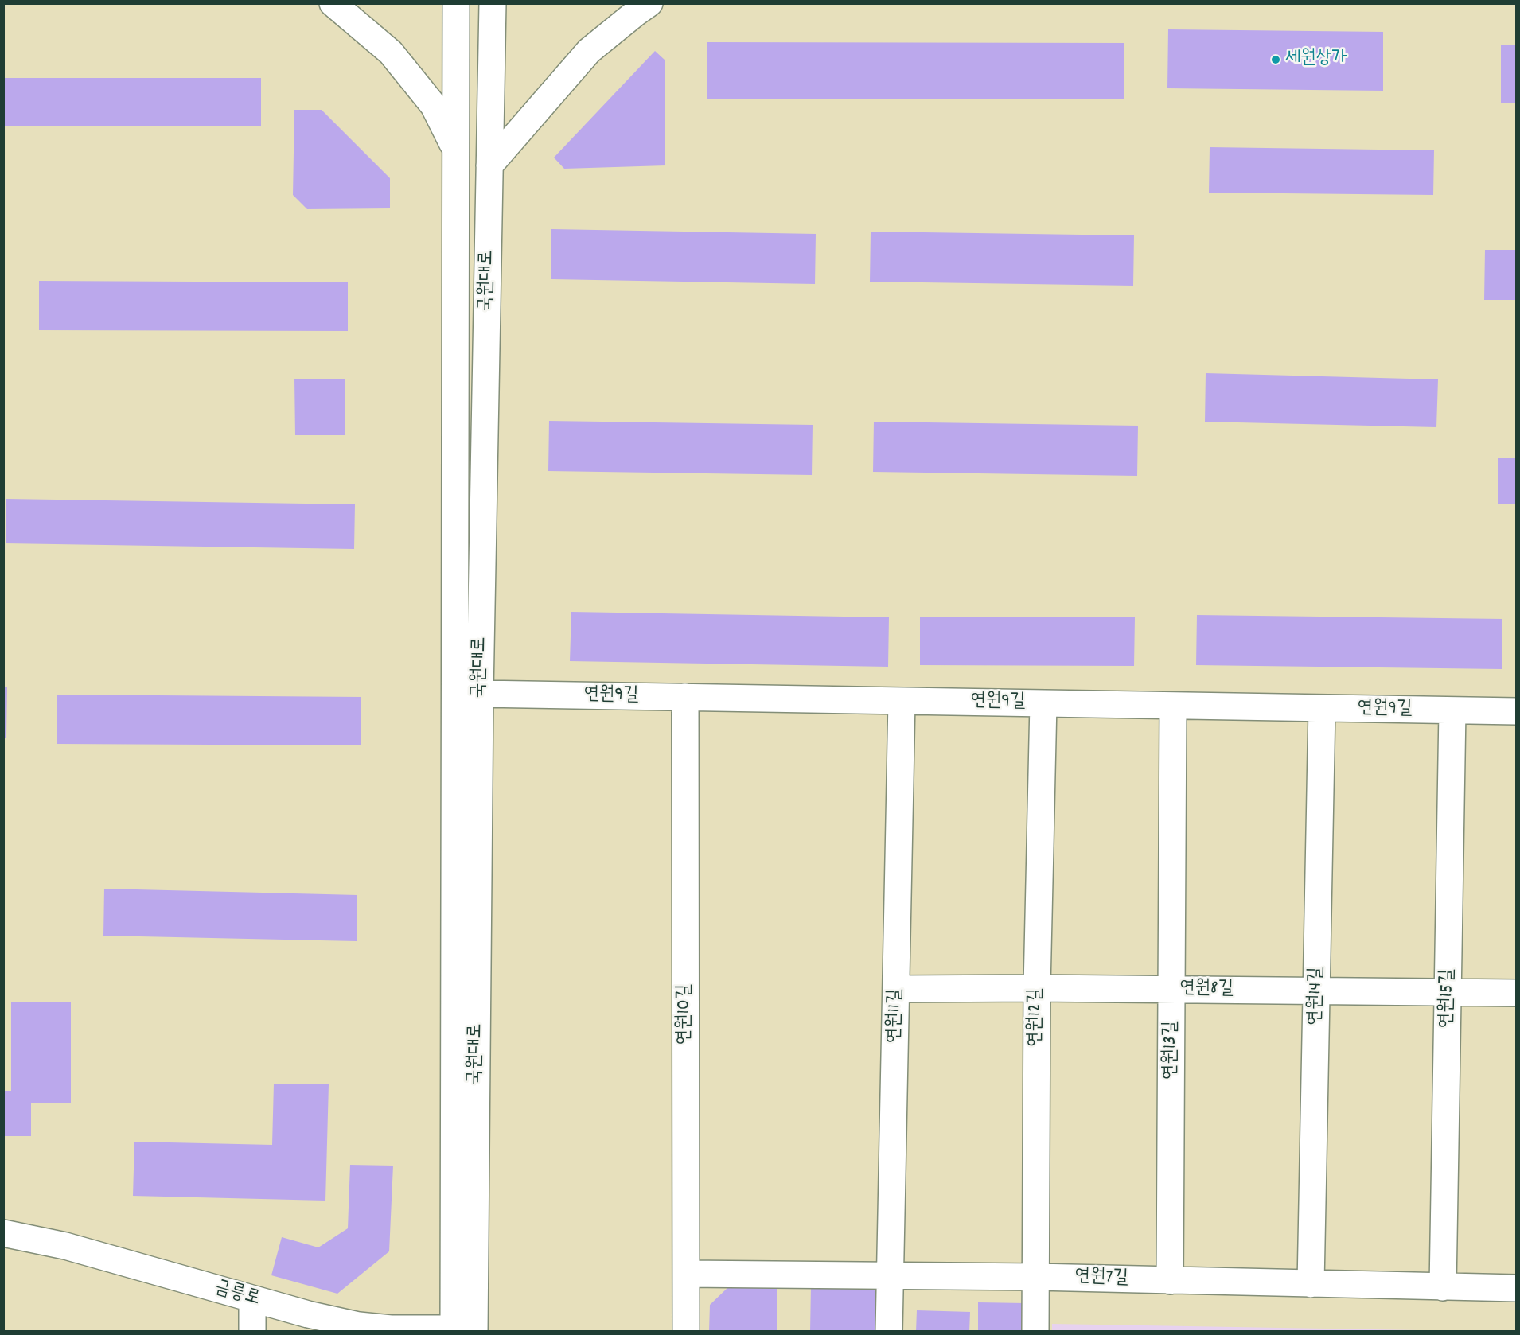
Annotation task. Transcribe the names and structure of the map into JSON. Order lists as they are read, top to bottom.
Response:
{
  "streets": {
    "street": [
      "국원대로",
      "연원9길",
      "연원8길",
      "연원14길",
      "연원15길",
      "연원10길",
      "연원11길",
      "연원12길",
      "연원13길",
      "연원7길",
      "금릉로"
    ]
  },
  "crossings": [
    ["국원대로", "연원9길"],
    ["국원대로", "금릉로"],
    ["연원9길", "연원14길"],
    ["연원9길", "연원15길"],
    ["연원9길", "연원10길"],
    ["연원9길", "연원11길"],
    ["연원9길", "연원12길"],
    ["연원9길", "연원13길"],
    ["연원8길", "연원14길"],
    ["연원8길", "연원15길"],
    ["연원8길", "연원11길"],
    ["연원8길", "연원12길"],
    ["연원8길", "연원13길"],
    ["연원14길", "연원7길"],
    ["연원15길", "연원7길"],
    ["연원10길", "연원7길"],
    ["연원11길", "연원7길"],
    ["연원12길", "연원7길"],
    ["연원13길", "연원7길"]
  ],
  "places": ["세원상가"]
}
